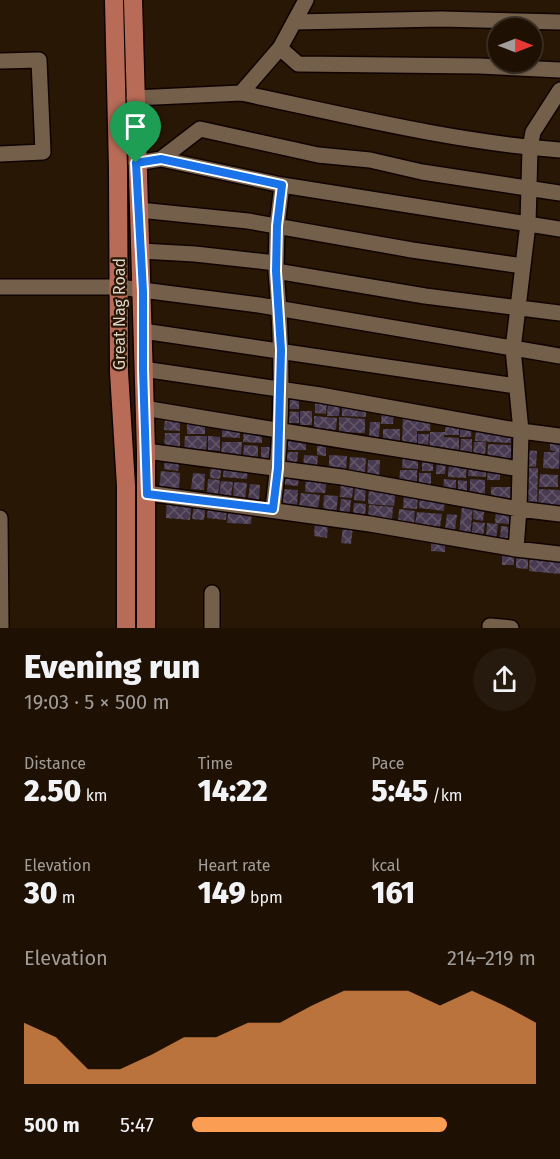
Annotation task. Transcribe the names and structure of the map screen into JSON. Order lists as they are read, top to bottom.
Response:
{
  "streets": {
    "main road": ["Great Nag Road"]
  },
  "north": "right",
  "page": {
    "heading": ["Evening run", "19:03 · 5 × 500 m"],
    "stats": [
      ["Distance", "2.50 km"],
      ["Time", "14:22"],
      ["Pace", "5:45 /km"],
      ["Elevation", "30 m"],
      ["Heart rate", "149 bpm"],
      ["kcal", "161"]
    ],
    "chart": ["Elevation", "214–219 m"],
    "list": [
      {
        "name": "500 m",
        "note": "5:47"
      }
    ]
  }
}
